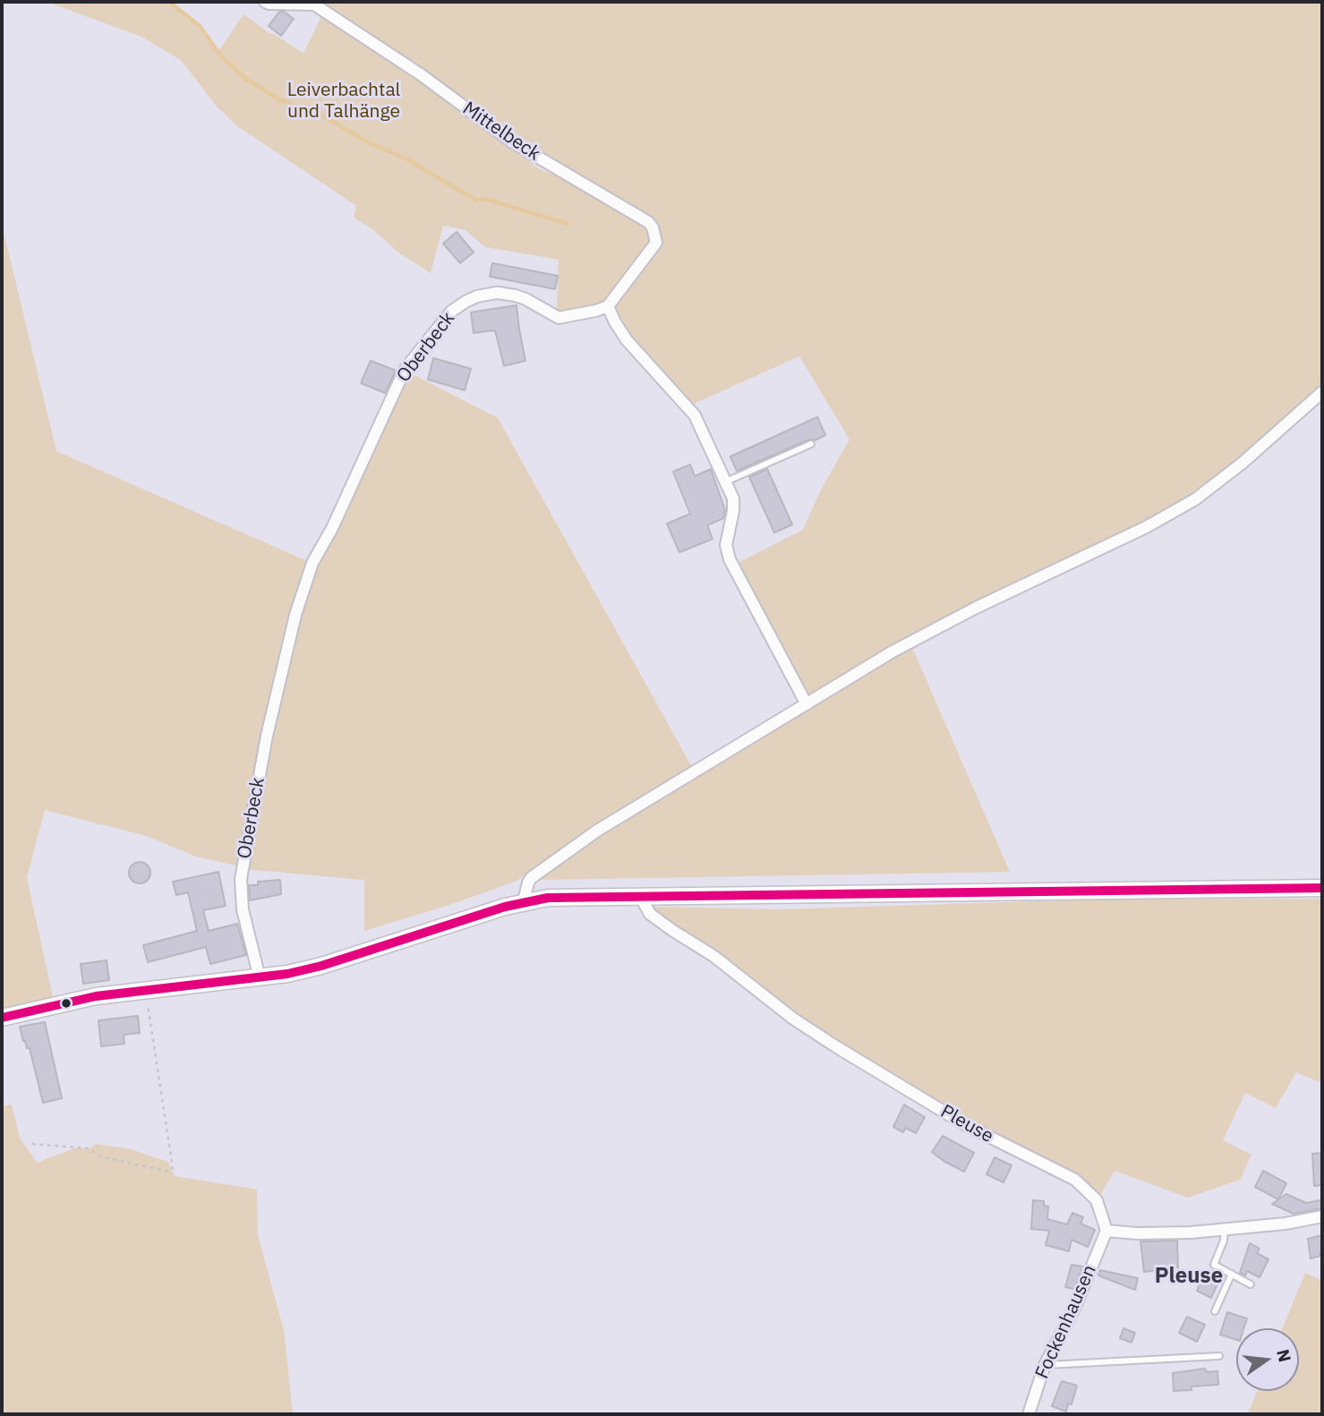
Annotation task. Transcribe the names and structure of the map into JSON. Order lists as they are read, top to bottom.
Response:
{
  "streets": {
    "street": [
      "Mittelbeck",
      "Oberbeck",
      "Pleuse",
      "Fockenhausen"
    ]
  },
  "crossings": [
    ["Mittelbeck", "Oberbeck"],
    ["Pleuse", "Fockenhausen"]
  ],
  "districts": ["Pleuse"],
  "parks": ["Leiverbachtal und Talhänge"],
  "north": "right"
}
